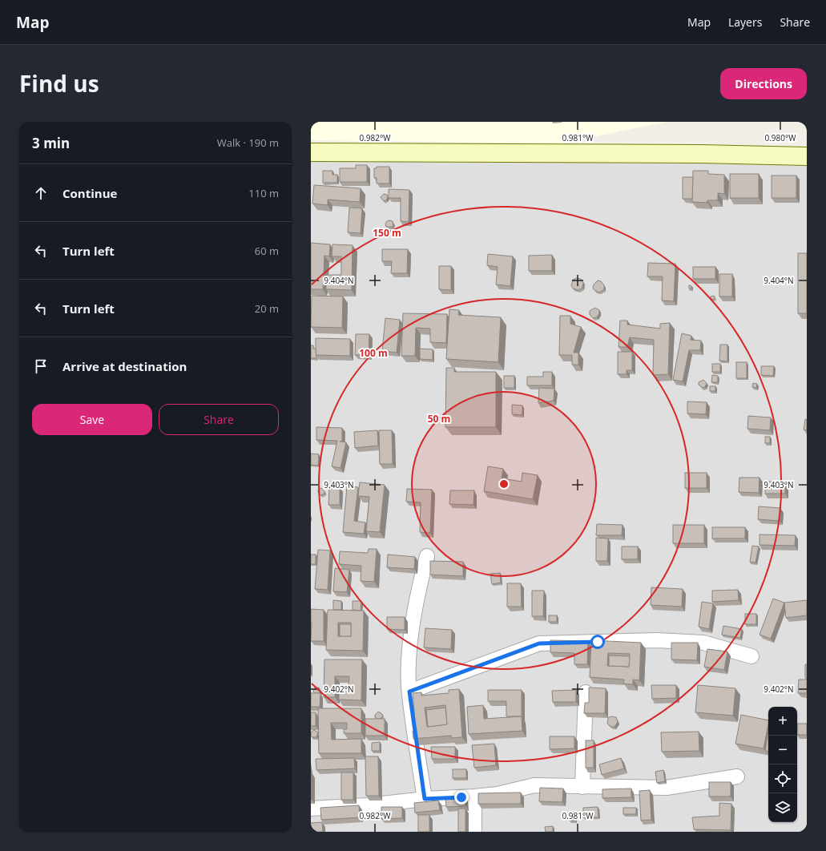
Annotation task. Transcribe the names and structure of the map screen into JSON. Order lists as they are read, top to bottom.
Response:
{
  "page": {
    "header": "Map",
    "nav": ["Map", "Layers", "Share"],
    "title": "Find us",
    "buttons": [
      "Directions",
      ["Save", "Share"]
    ],
    "heading": ["3 min", "Walk · 190 m"],
    "list": [
      ["Continue", "110 m"],
      ["Turn left", "60 m"],
      ["Turn left", "20 m"],
      "Arrive at destination"
    ],
    "map_buttons": ["+", "−"]
  },
  "coordinates": [
    "0.982°W",
    "0.981°W",
    "0.980°W",
    "9.404°N",
    "9.403°N",
    "9.402°N"
  ],
  "rings": ["150 m", "100 m", "50 m"]
}
